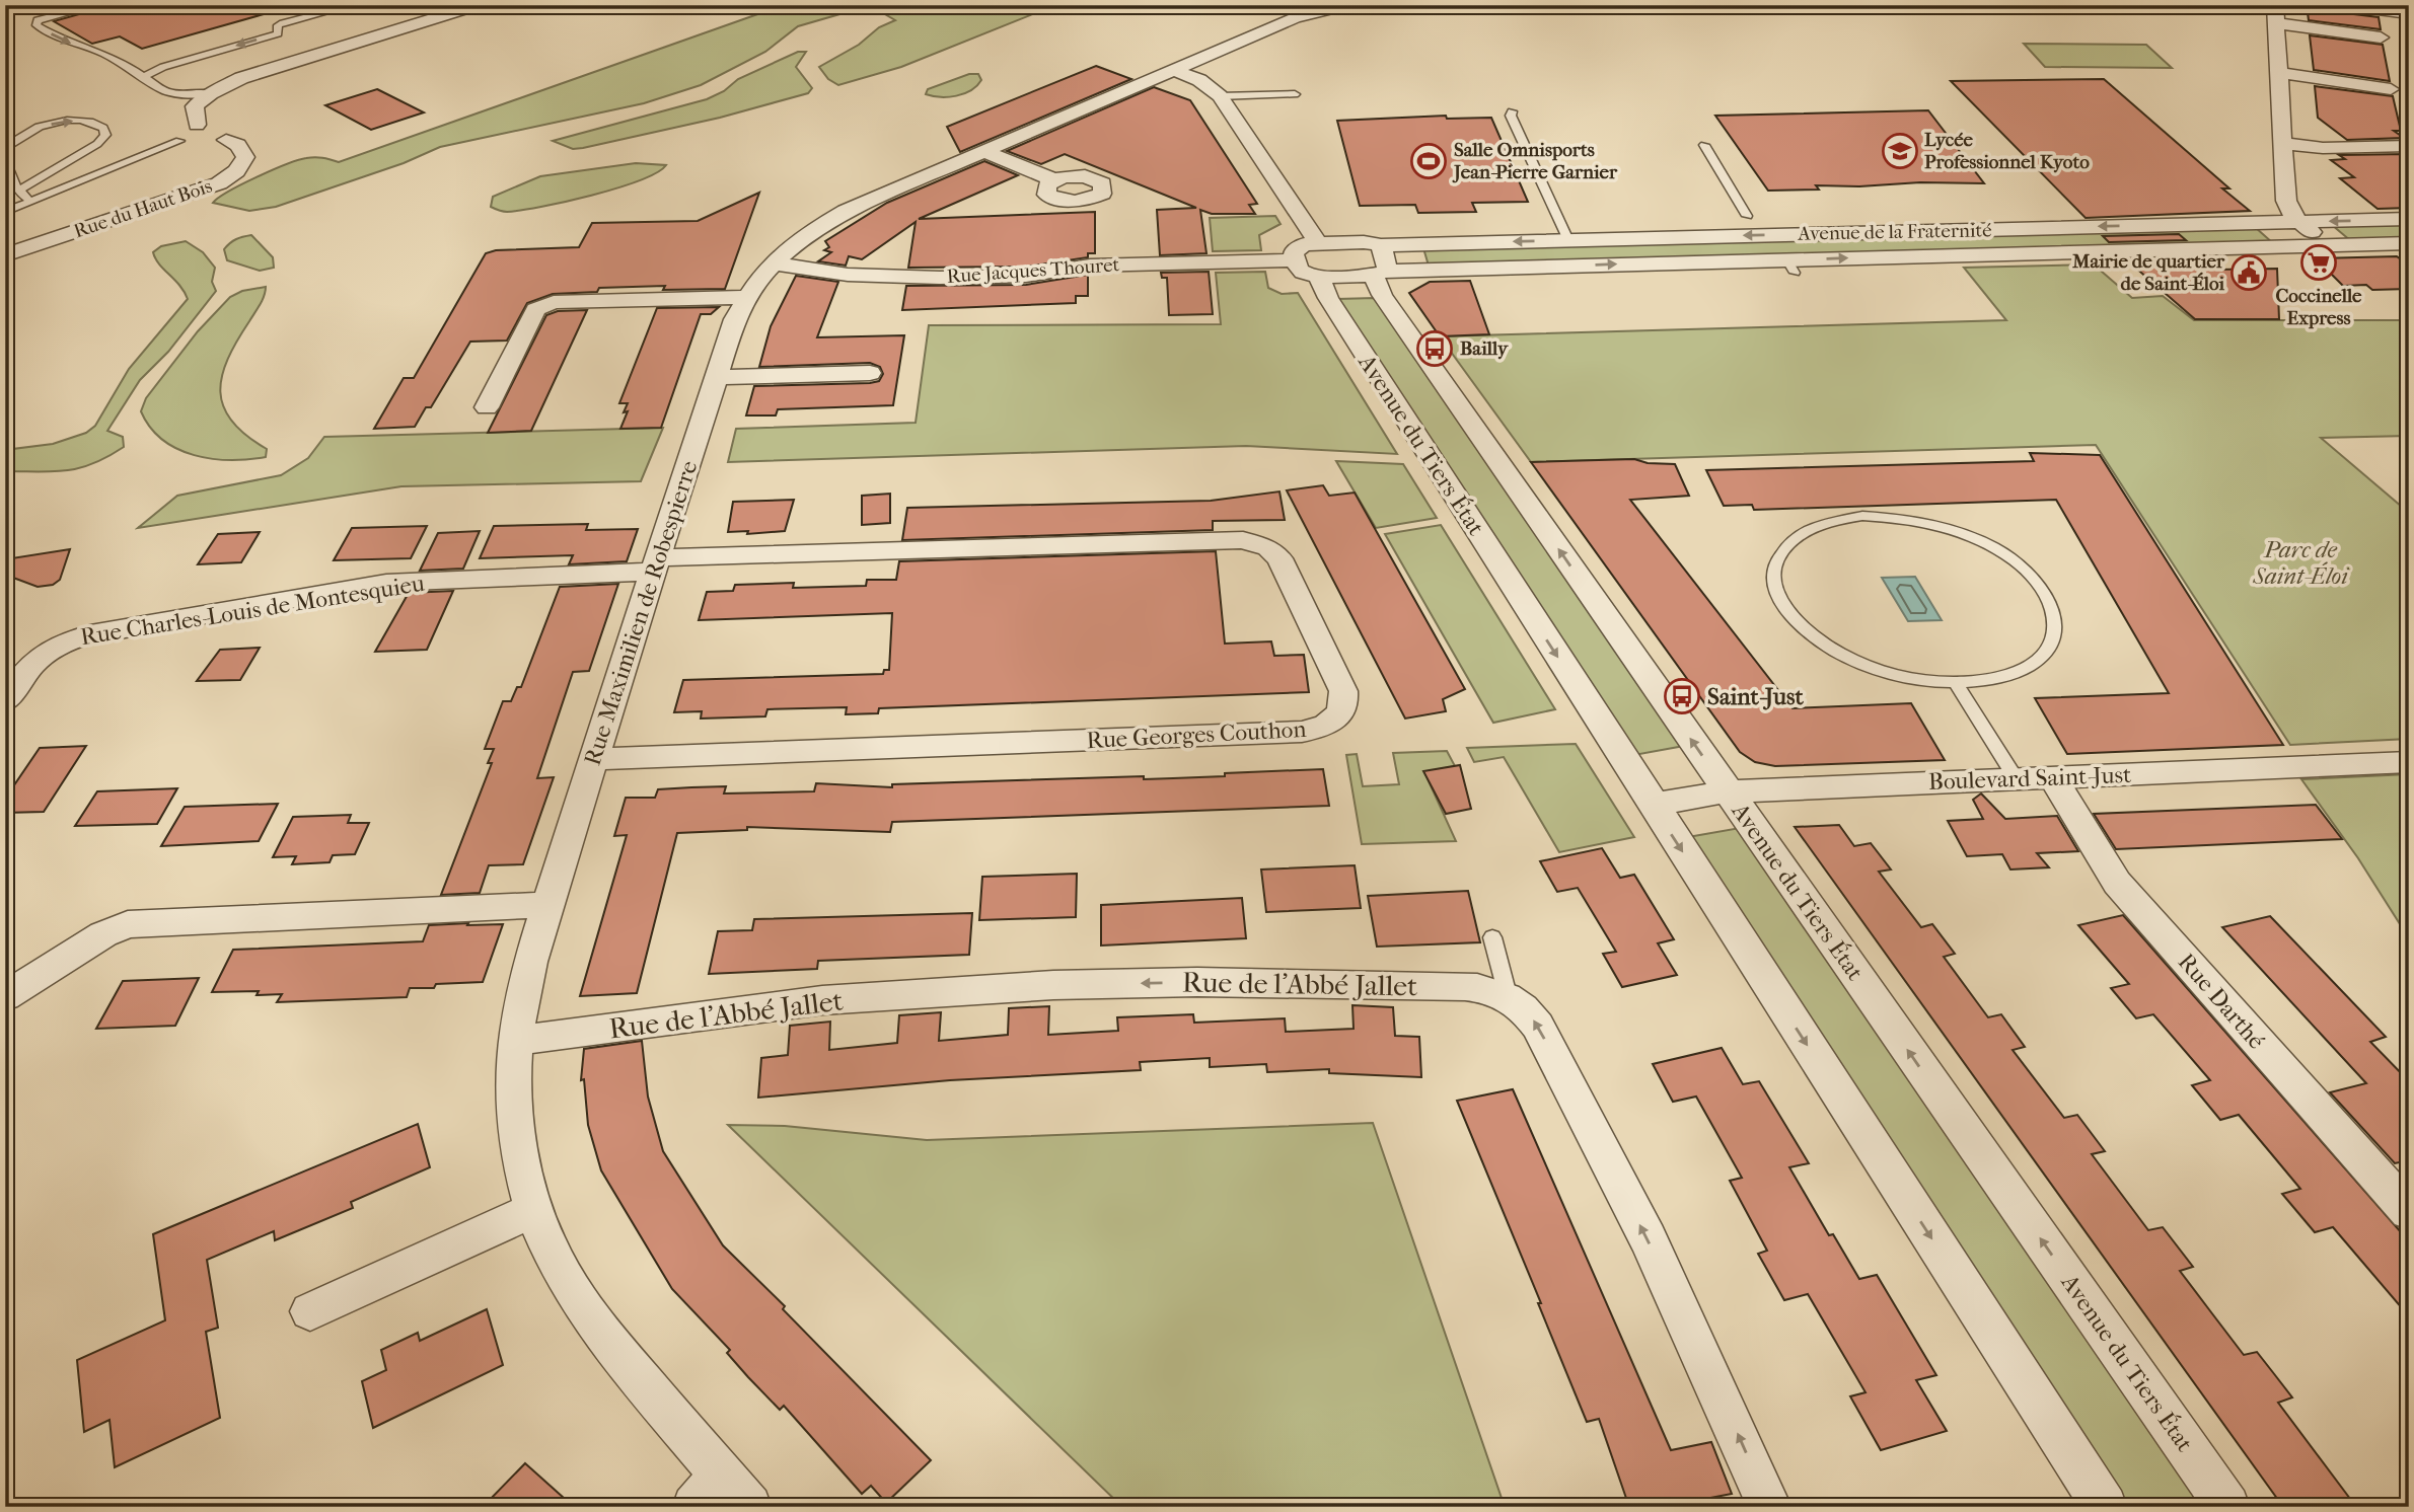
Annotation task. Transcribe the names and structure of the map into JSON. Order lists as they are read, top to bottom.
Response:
{
  "streets": {
    "street": [
      "Rue du Haut Bois",
      "Avenue de la Fraternité",
      "Rue Jacques Thouret",
      "Avenue du Tiers État",
      "Rue Charles-Louis de Montesquieu",
      "Rue Maximilien de Robespierre",
      "Rue Georges Couthon",
      "Boulevard Saint-Just",
      "Rue de l'Abbé Jallet",
      "Rue Darthé"
    ]
  },
  "crossings": [
    ["Avenue de la Fraternité", "Rue Jacques Thouret"],
    ["Avenue de la Fraternité", "Avenue du Tiers État"],
    ["Rue Jacques Thouret", "Avenue du Tiers État"],
    ["Rue Jacques Thouret", "Rue Maximilien de Robespierre"],
    ["Avenue du Tiers État", "Boulevard Saint-Just"],
    ["Rue Charles-Louis de Montesquieu", "Rue Maximilien de Robespierre"],
    ["Rue Charles-Louis de Montesquieu", "Rue Georges Couthon"],
    ["Rue Maximilien de Robespierre", "Rue Georges Couthon"],
    ["Rue Maximilien de Robespierre", "Rue de l'Abbé Jallet"],
    ["Boulevard Saint-Just", "Rue Darthé"]
  ],
  "one_way": ["Rue de l'Abbé Jallet"],
  "parks": ["Parc de Saint-Éloi"],
  "places": {
    "school or university": ["Lycée Professionnel Kyoto"],
    "sports": ["Salle Omnisports Jean-Pierre Garnier"],
    "supermarket": ["Coccinelle Express"],
    "public building": ["Mairie de quartier de Saint-Éloi"],
    "bus stop": ["Bailly", "Saint-Just"]
  }
}
